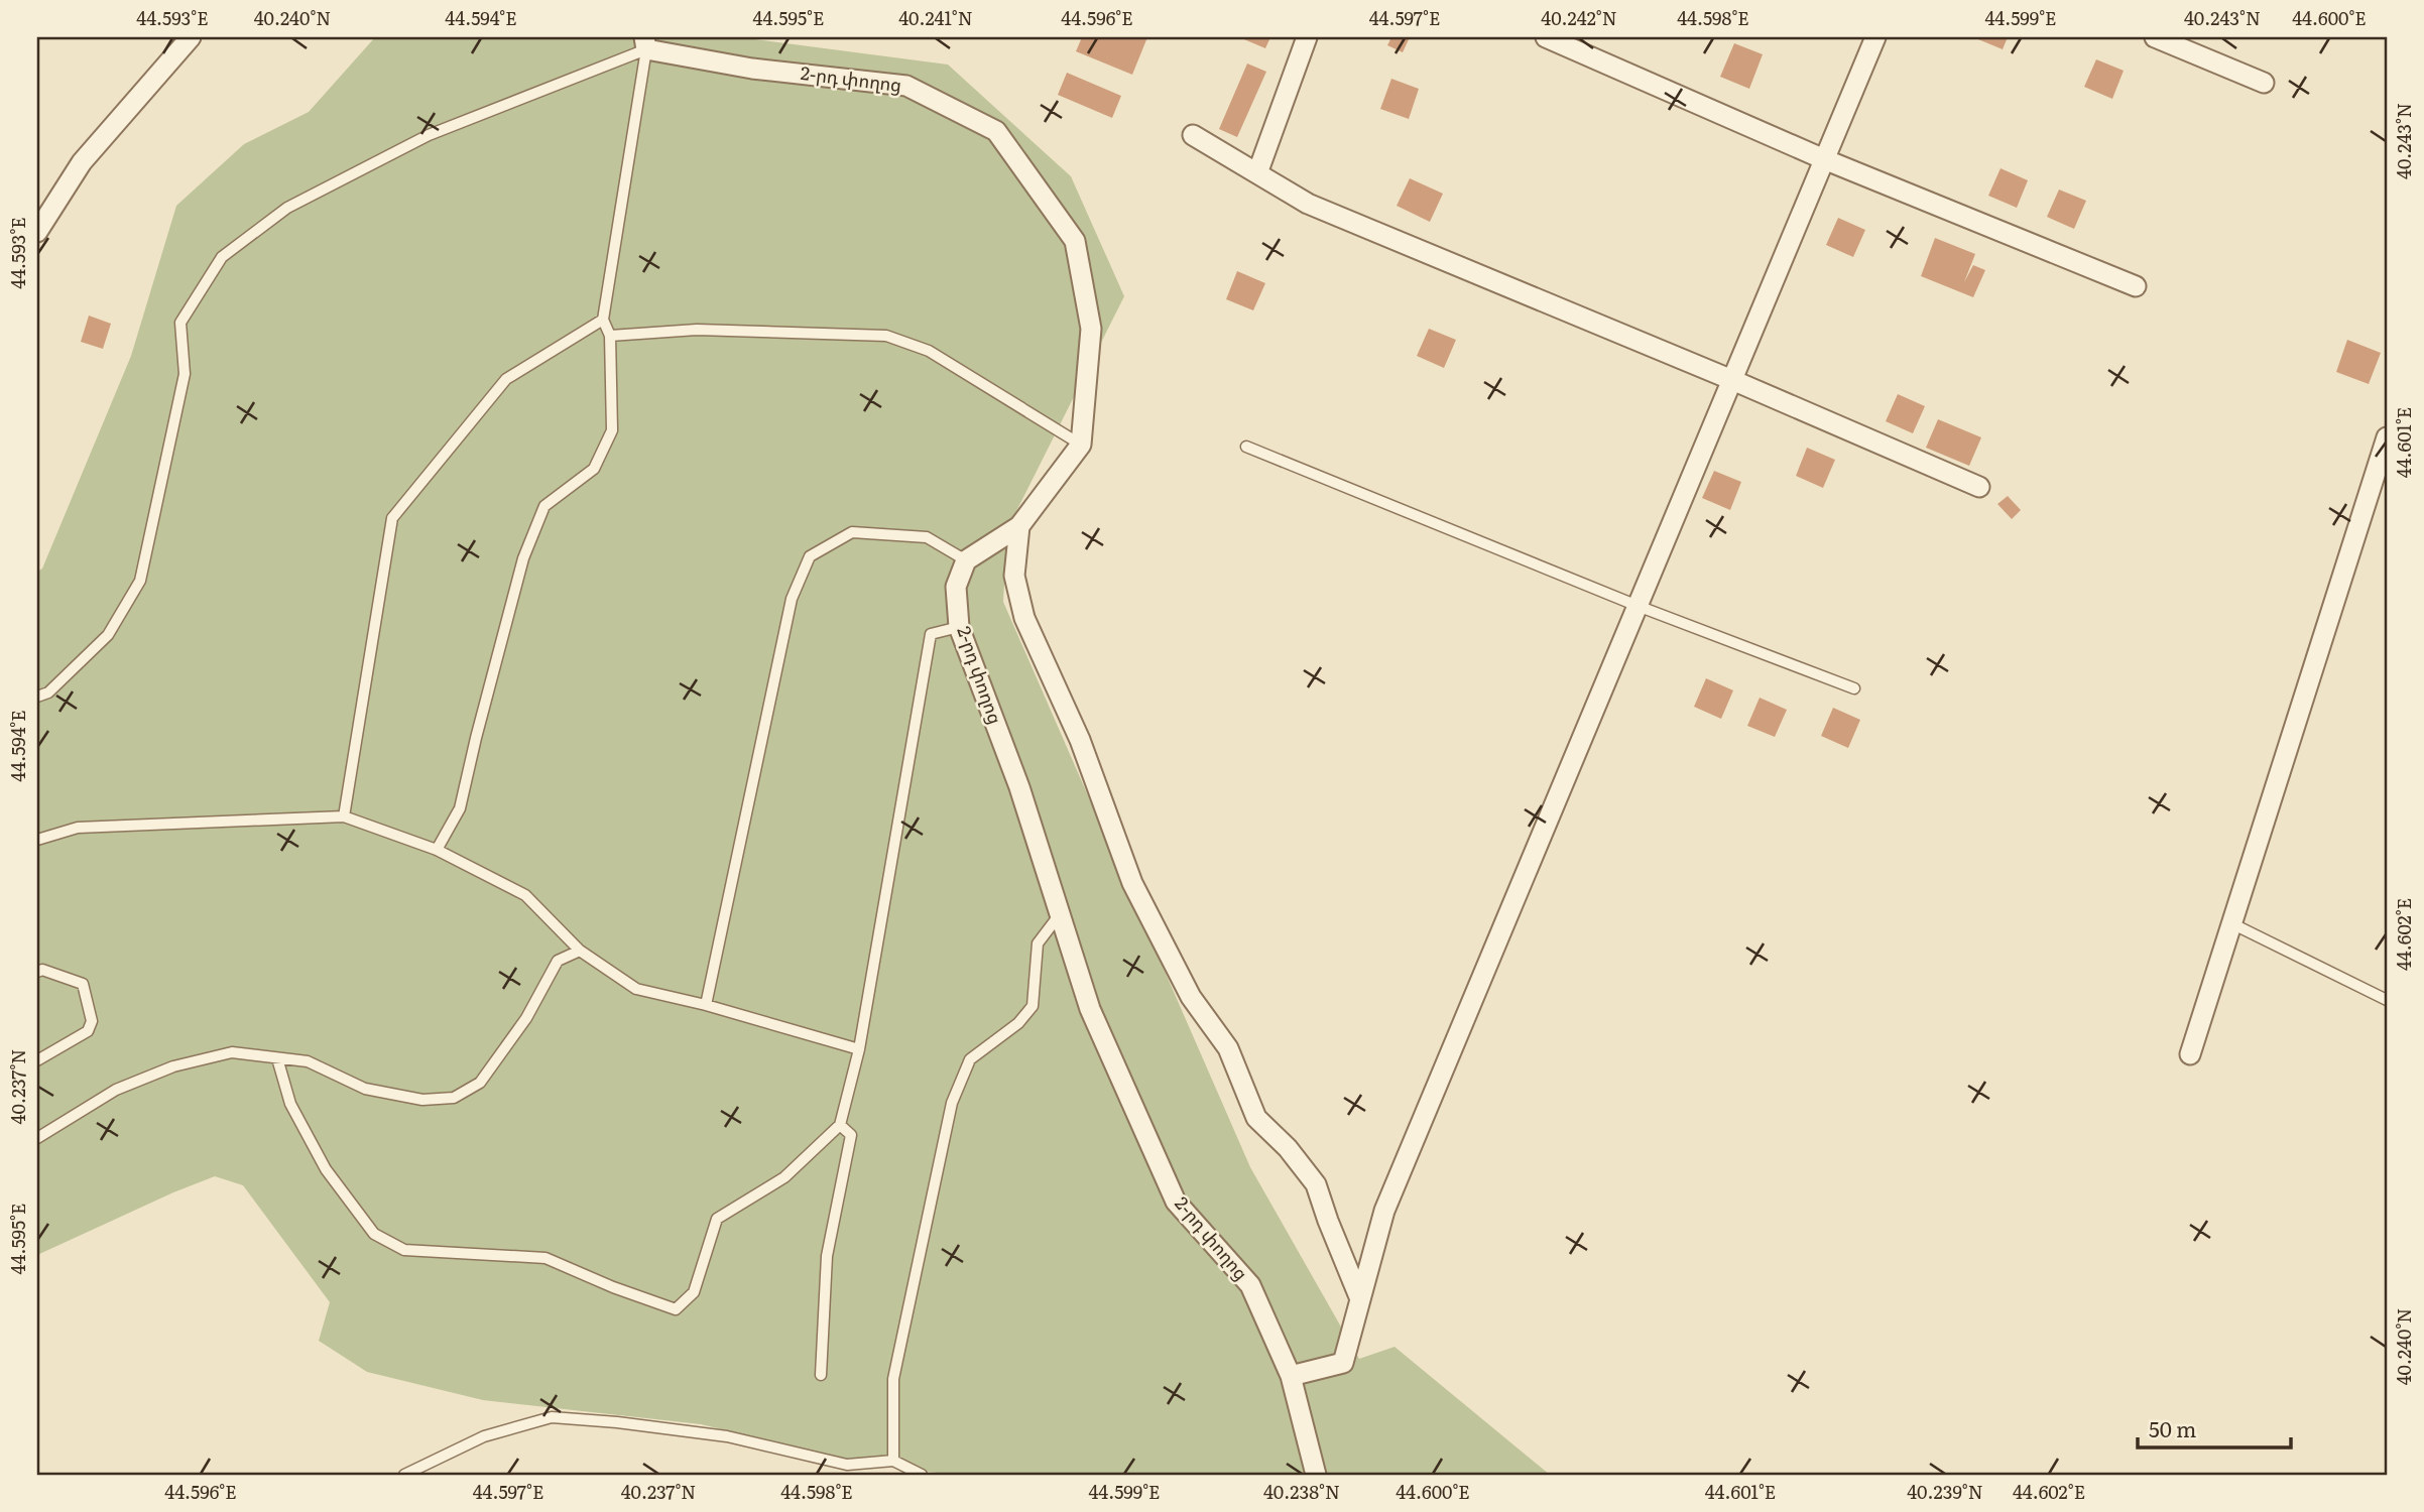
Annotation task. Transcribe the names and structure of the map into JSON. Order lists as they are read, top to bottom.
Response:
{
  "streets": {
    "street": ["2-րդ փողոց"]
  },
  "scale_bar": "50 m",
  "coordinates": [
    "44.593°E",
    "40.240°N",
    "44.594°E",
    "44.595°E",
    "40.241°N",
    "44.596°E",
    "44.597°E",
    "40.242°N",
    "44.598°E",
    "44.599°E",
    "40.243°N",
    "44.600°E",
    "44.601°E",
    "44.602°E",
    "40.237°N",
    "40.238°N",
    "40.239°N"
  ]
}
